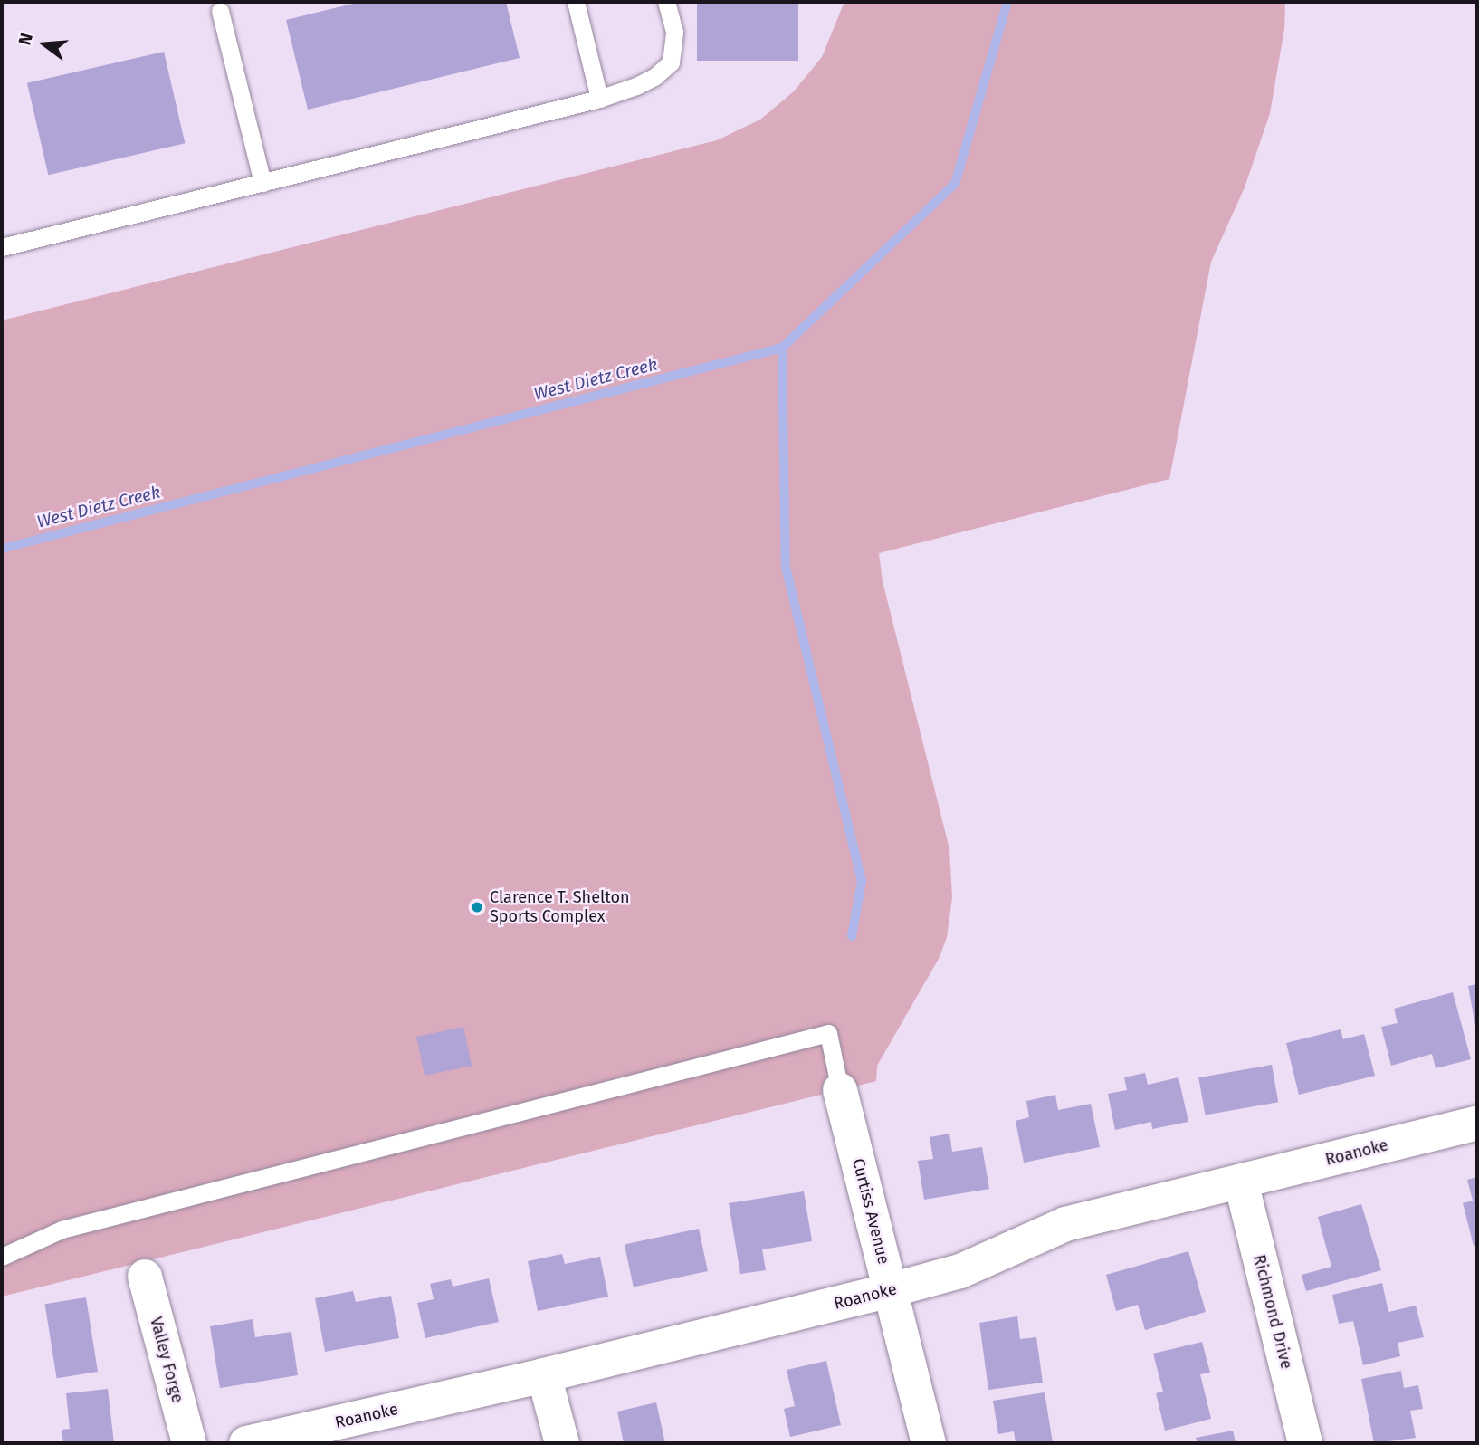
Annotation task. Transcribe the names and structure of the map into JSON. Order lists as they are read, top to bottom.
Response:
{
  "streets": {
    "street": [
      "Roanoke",
      "Curtiss Avenue",
      "Richmond Drive",
      "Valley Forge"
    ]
  },
  "crossings": [
    ["Roanoke", "Curtiss Avenue"],
    ["Roanoke", "Richmond Drive"]
  ],
  "water": ["West Dietz Creek"],
  "places": ["Clarence T. Shelton Sports Complex"],
  "north": "left"
}
